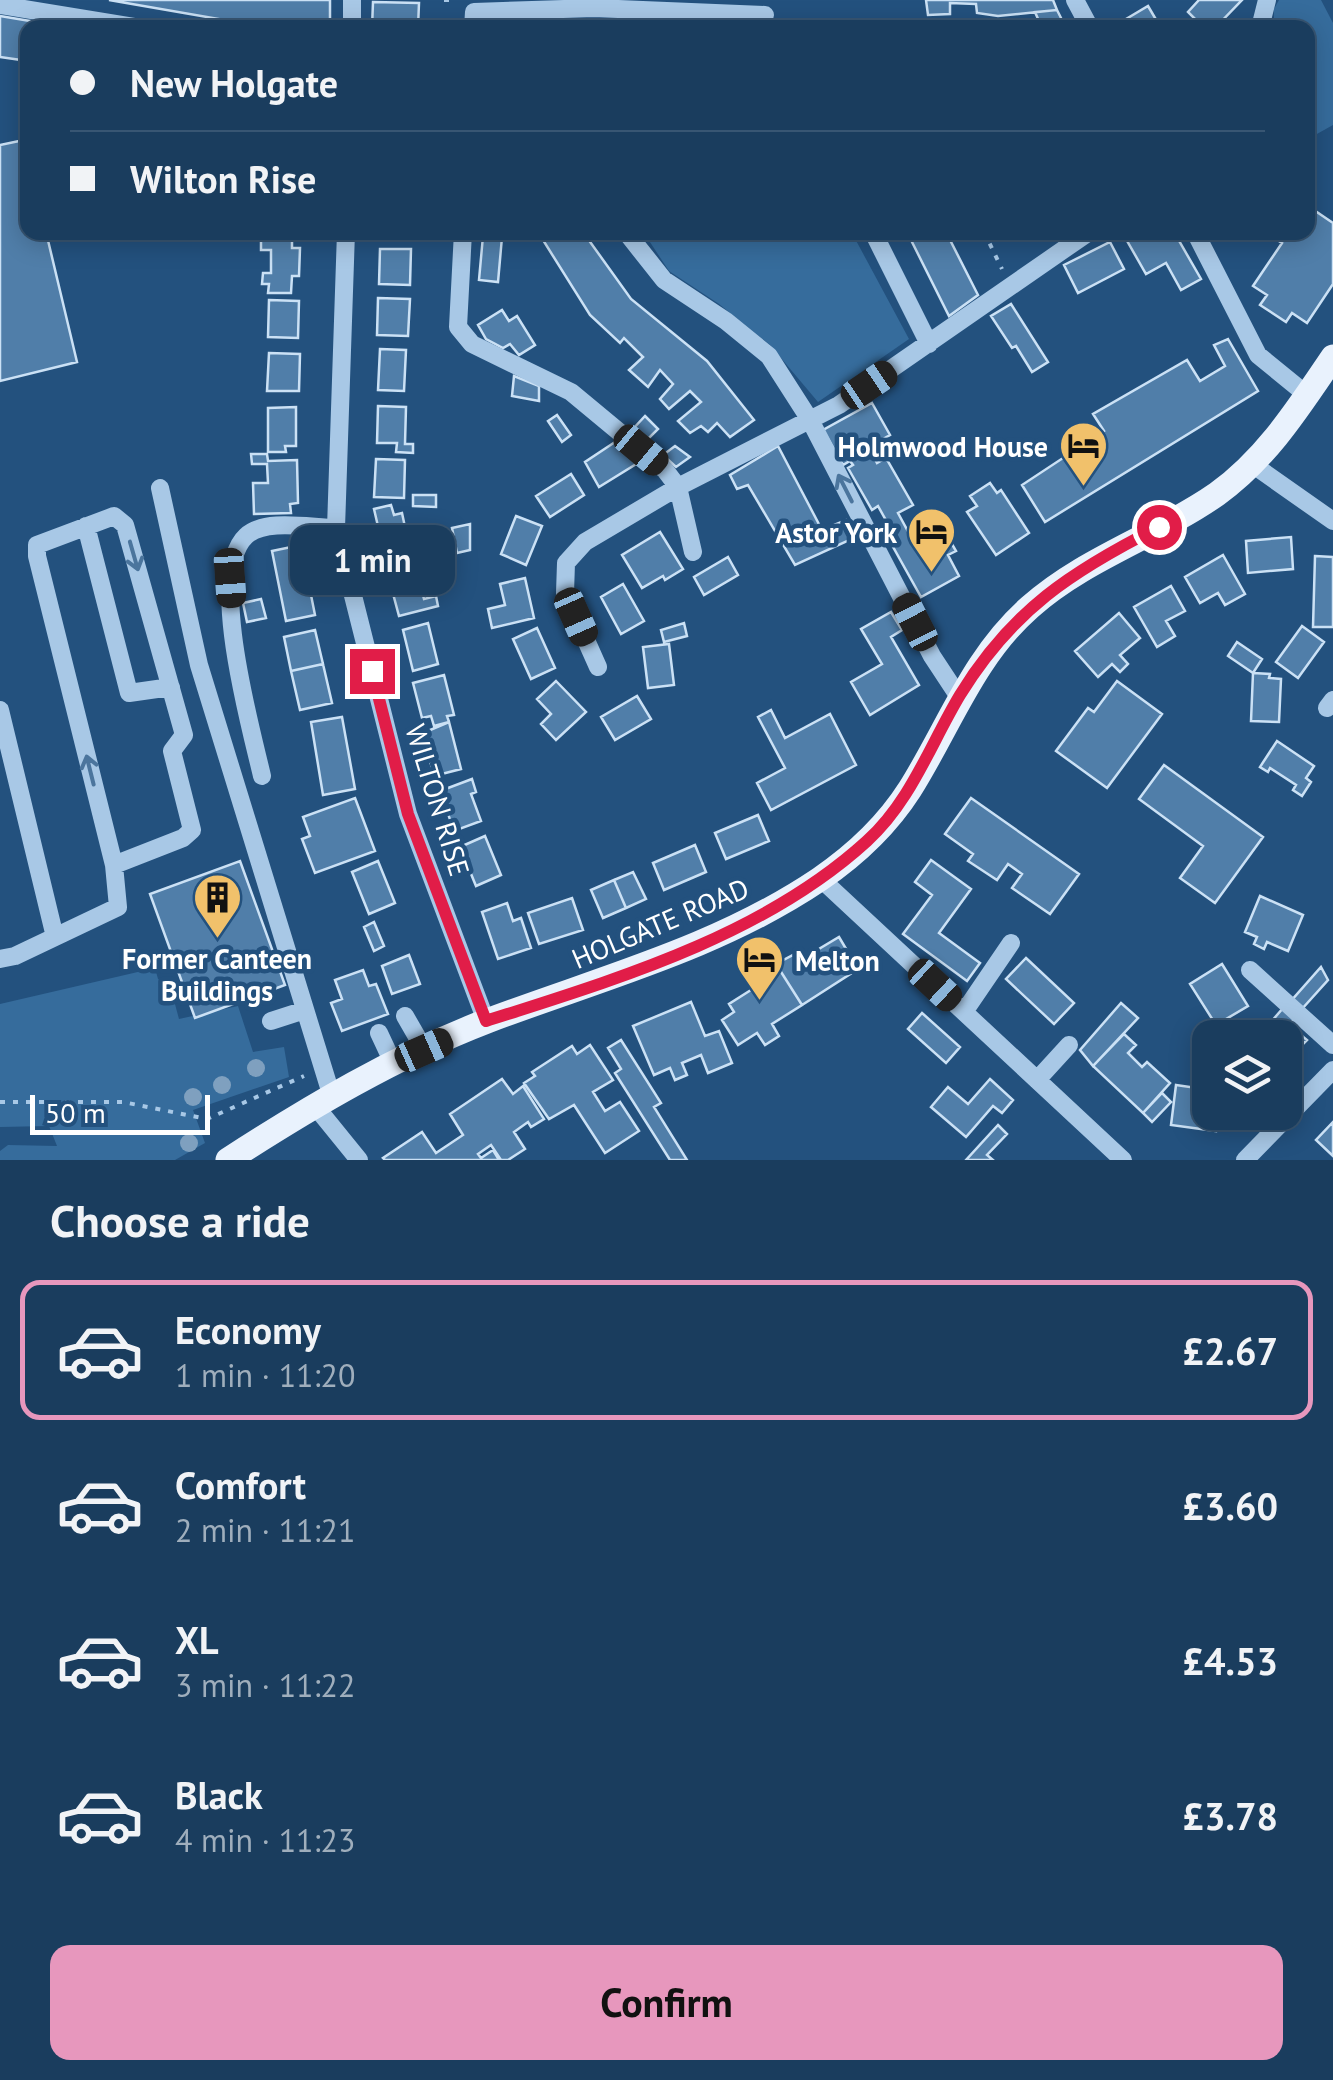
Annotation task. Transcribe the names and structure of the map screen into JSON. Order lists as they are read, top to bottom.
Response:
{
  "streets": {
    "main road": ["HOLGATE ROAD"],
    "street": ["WILTON RISE"]
  },
  "crossings": [
    ["WILTON RISE", "HOLGATE ROAD"]
  ],
  "places": {
    "hotel": ["Holmwood House", "Astor York", "Melton"],
    "building": ["Former Canteen Buildings"]
  },
  "scale_bar": "50 m",
  "page": {
    "banner": ["New Holgate", "Wilton Rise"],
    "bubble": "1 min",
    "scale": "50 m",
    "heading": "Choose a ride",
    "list": [
      {
        "name": "Economy",
        "note": "1 min · 11:20",
        "value": "£2.67"
      },
      {
        "name": "Comfort",
        "note": "2 min · 11:21",
        "value": "£3.60"
      },
      {
        "name": "XL",
        "note": "3 min · 11:22",
        "value": "£4.53"
      },
      {
        "name": "Black",
        "note": "4 min · 11:23",
        "value": "£3.78"
      }
    ],
    "buttons": "Confirm"
  }
}
